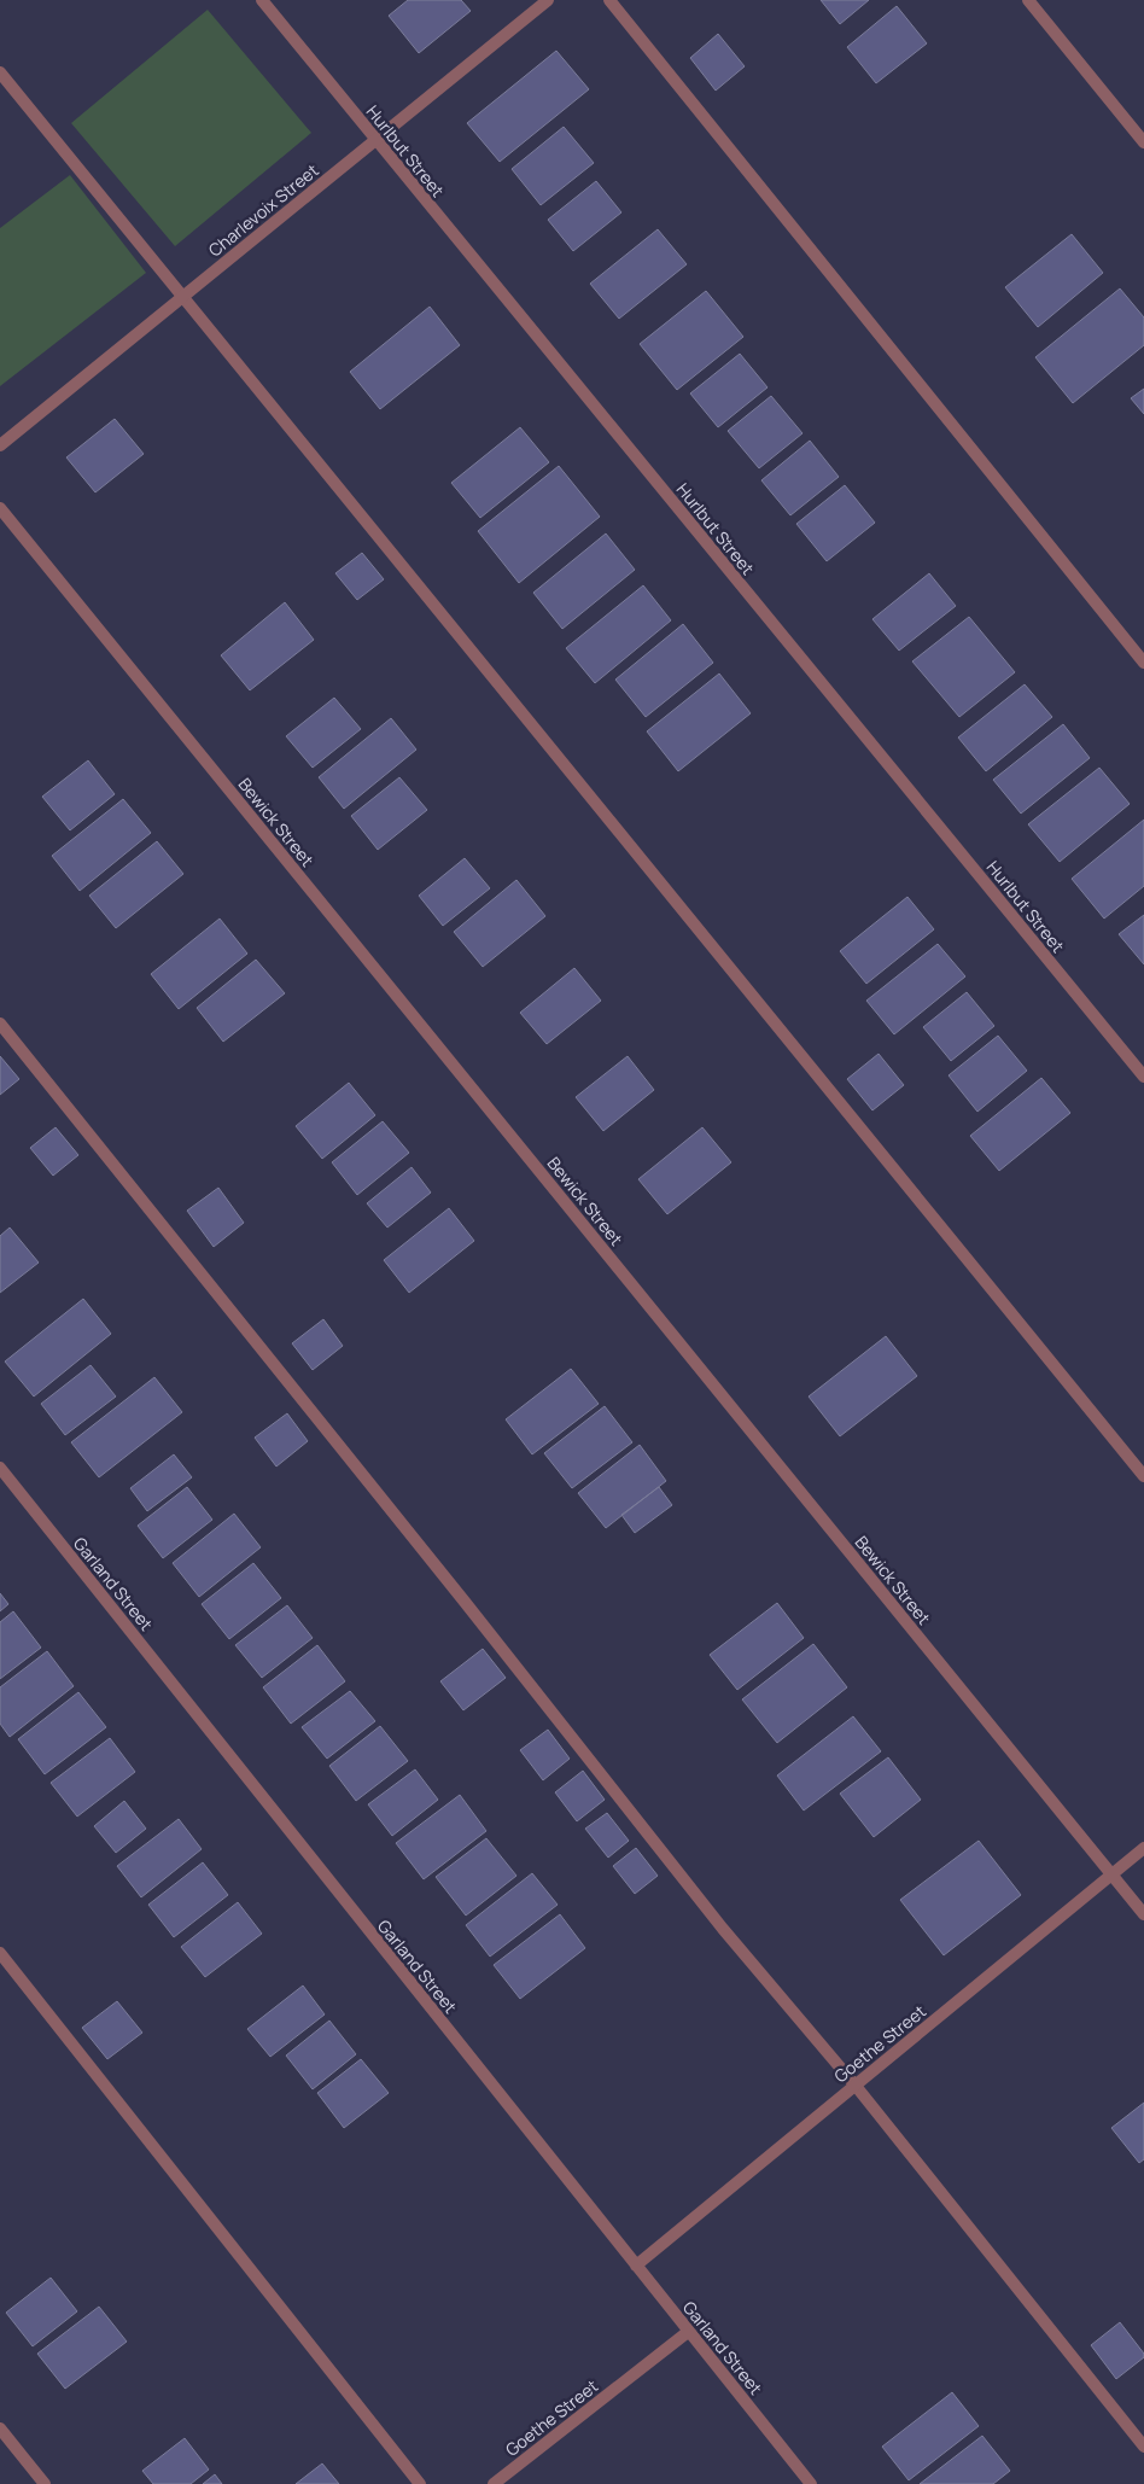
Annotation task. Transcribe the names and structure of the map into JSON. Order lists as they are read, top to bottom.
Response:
{
  "streets": {
    "street": [
      "Hurlbut Street",
      "Charlevoix Street",
      "Bewick Street",
      "Garland Street",
      "Goethe Street"
    ]
  },
  "crossings": [
    ["Hurlbut Street", "Charlevoix Street"],
    ["Bewick Street", "Goethe Street"],
    ["Garland Street", "Goethe Street"]
  ]
}
